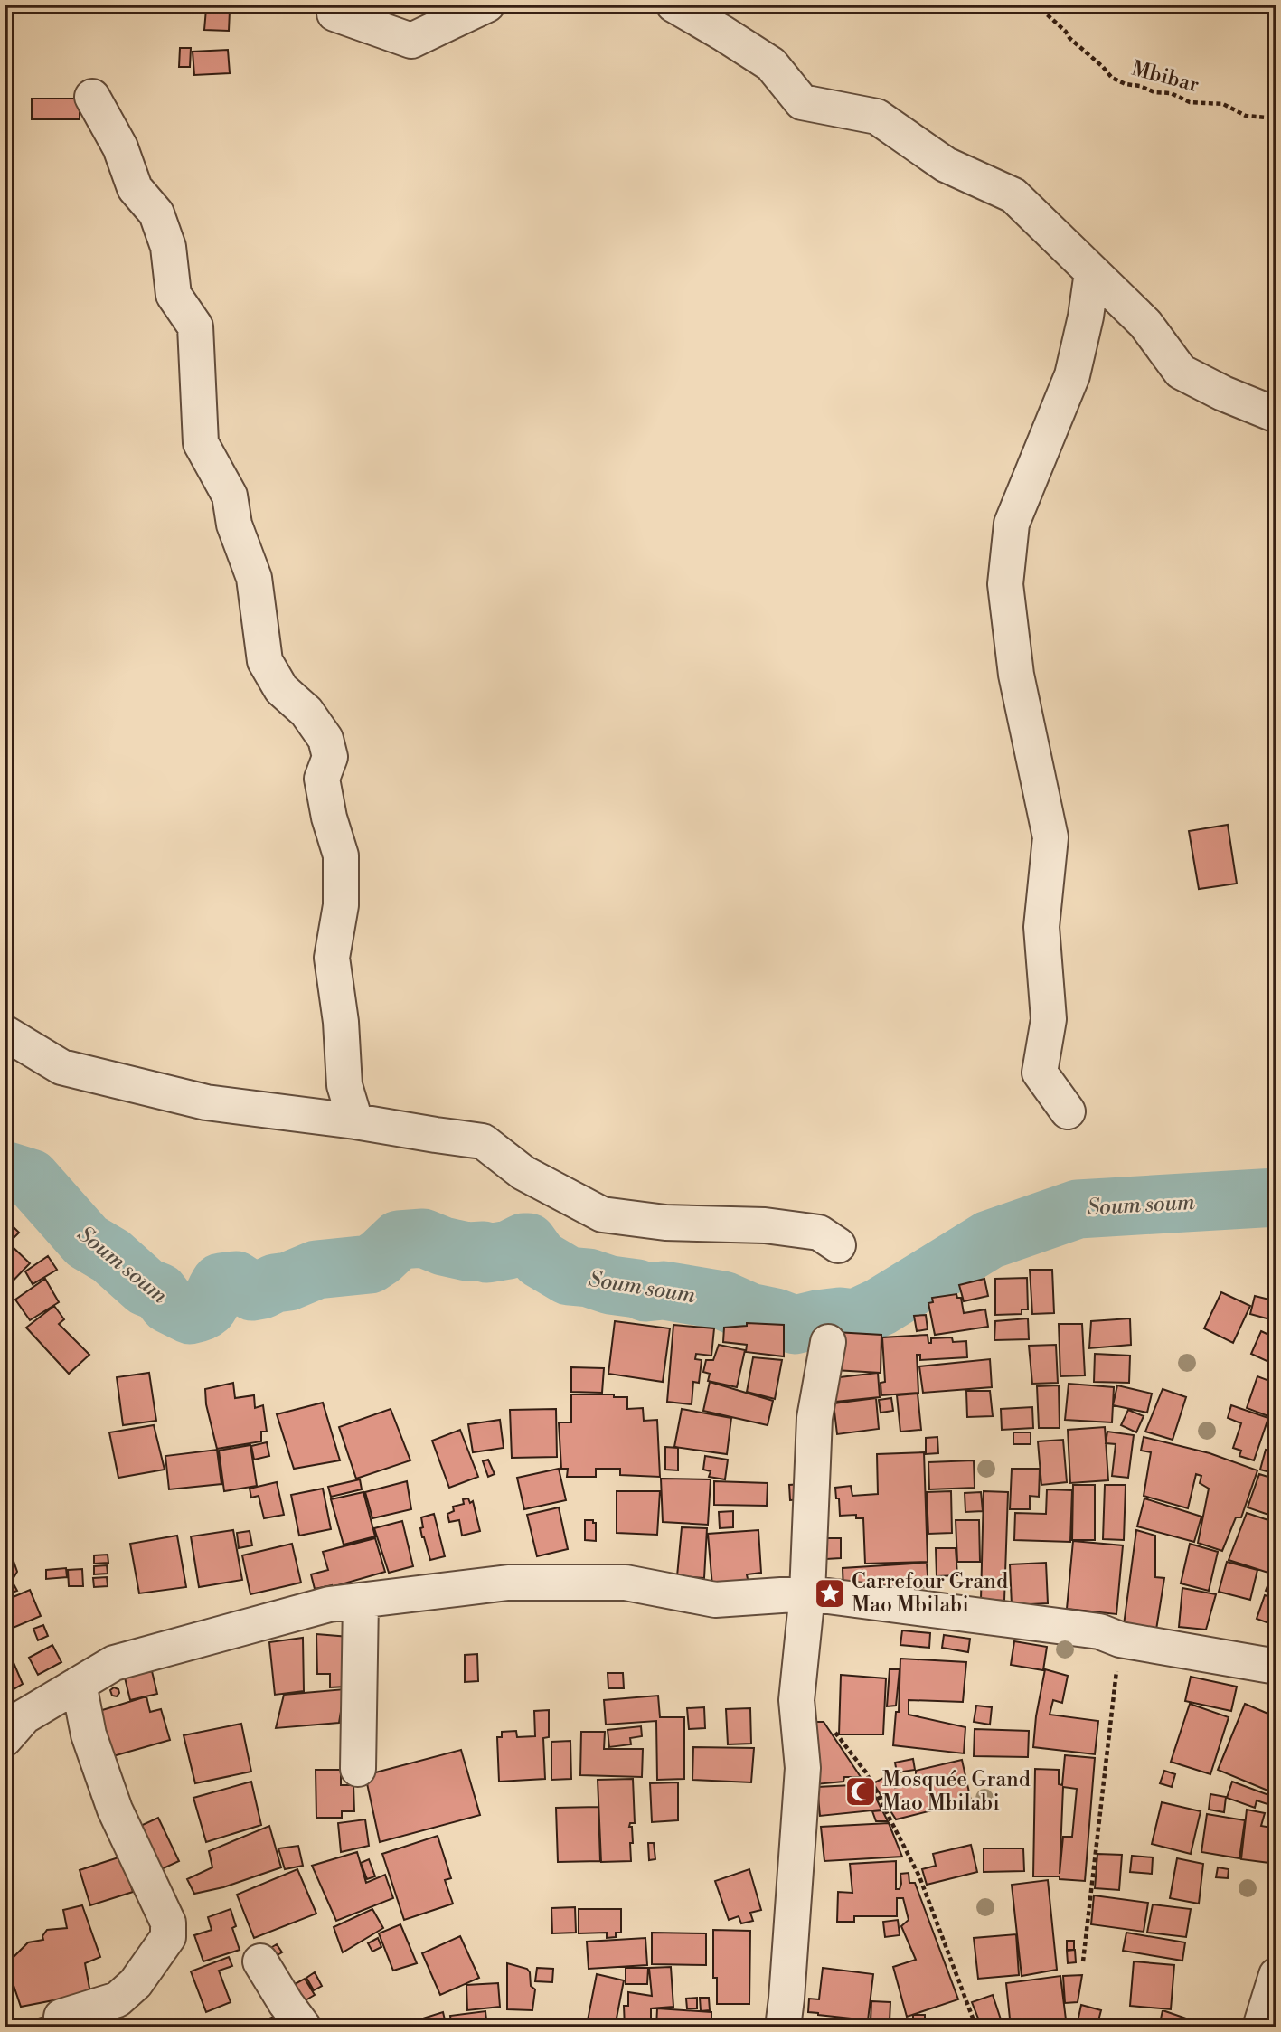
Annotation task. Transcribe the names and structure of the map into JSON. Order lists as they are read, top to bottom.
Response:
{
  "streets": {
    "path": ["Mbibar"]
  },
  "water": ["Soum soum"],
  "places": {
    "place": ["Carrefour Grand Mao Mbilabi"],
    "mosque": ["Mosquée Grand Mao Mbilabi"]
  }
}
